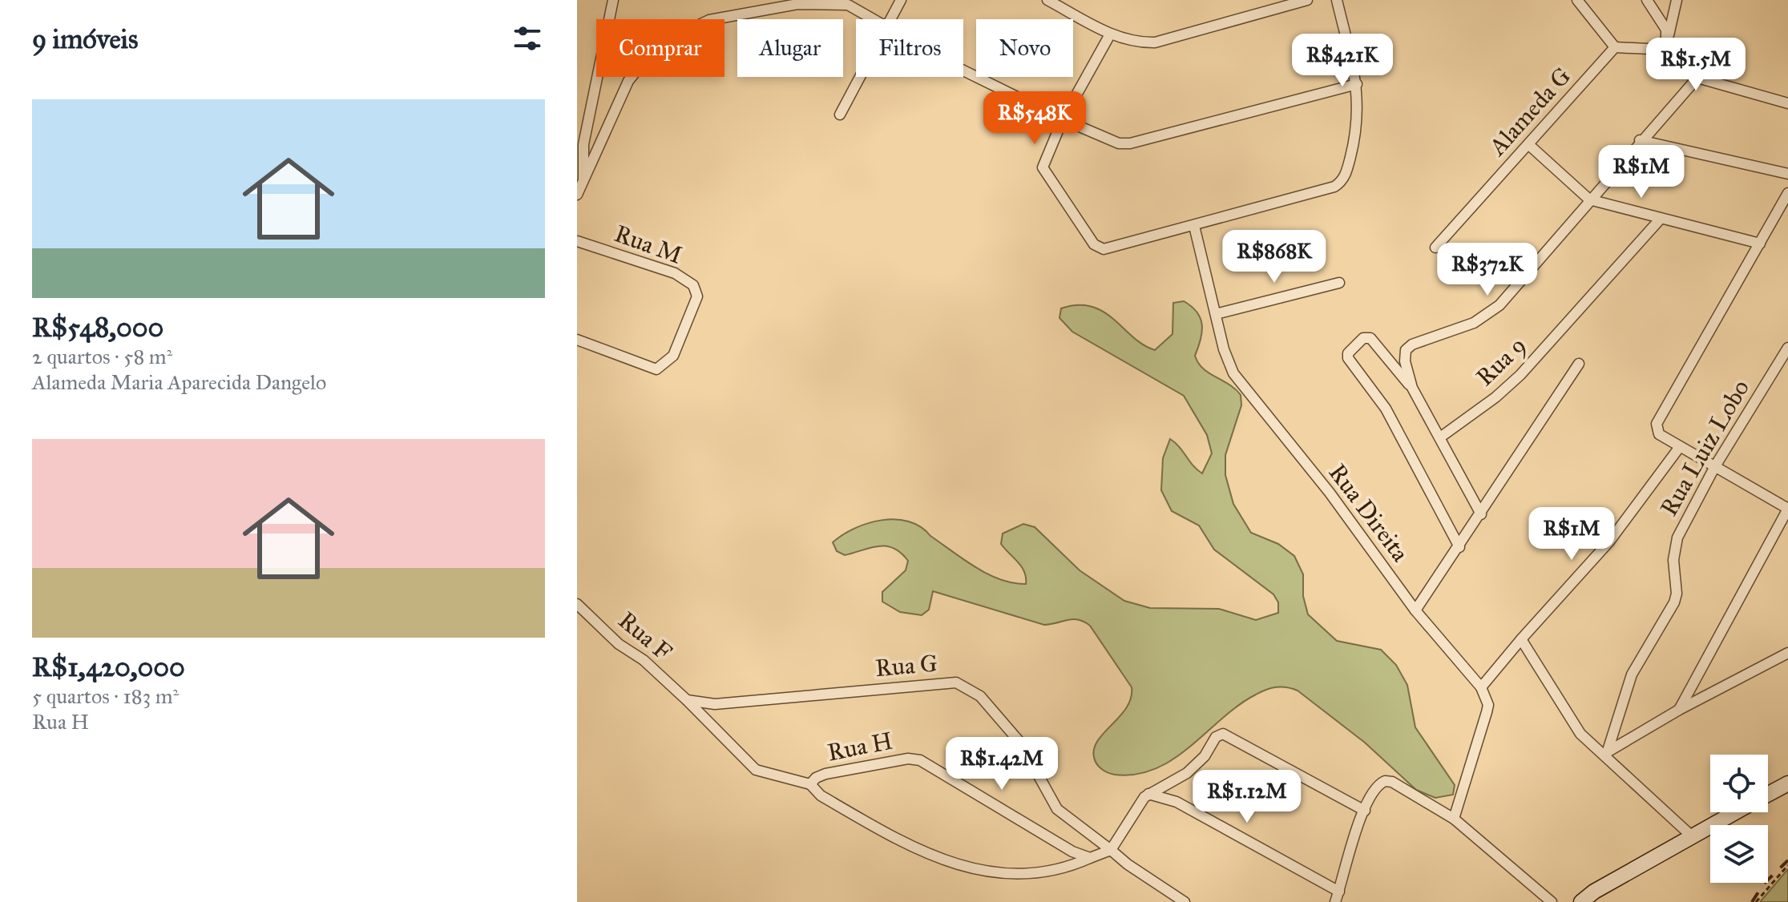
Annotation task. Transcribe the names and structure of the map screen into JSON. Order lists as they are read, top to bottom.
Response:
{
  "streets": {
    "street": [
      "Alameda G",
      "Rua M",
      "Rua 9",
      "Rua Luiz Lobo",
      "Rua Direita",
      "Rua F",
      "Rua G",
      "Rua H"
    ]
  },
  "crossings": [
    ["Rua F", "Rua G"],
    ["Rua F", "Rua H"],
    ["Rua G", "Rua H"]
  ],
  "page": {
    "heading": "9 imóveis",
    "chip": [
      "Comprar",
      "Alugar",
      "Filtros",
      "Novo"
    ],
    "price": [
      "R$421K",
      "R$1.5M",
      "R$548K",
      "R$1M",
      "R$868K",
      "R$372K",
      "R$1M",
      "R$1.42M",
      "R$1.12M"
    ],
    "list": [
      {
        "name": "R$548,000",
        "note": "2 quartos · 58 m² · Alameda Maria Aparecida Dangelo"
      },
      {
        "name": "R$1,420,000",
        "note": "5 quartos · 183 m² · Rua H"
      }
    ]
  }
}
